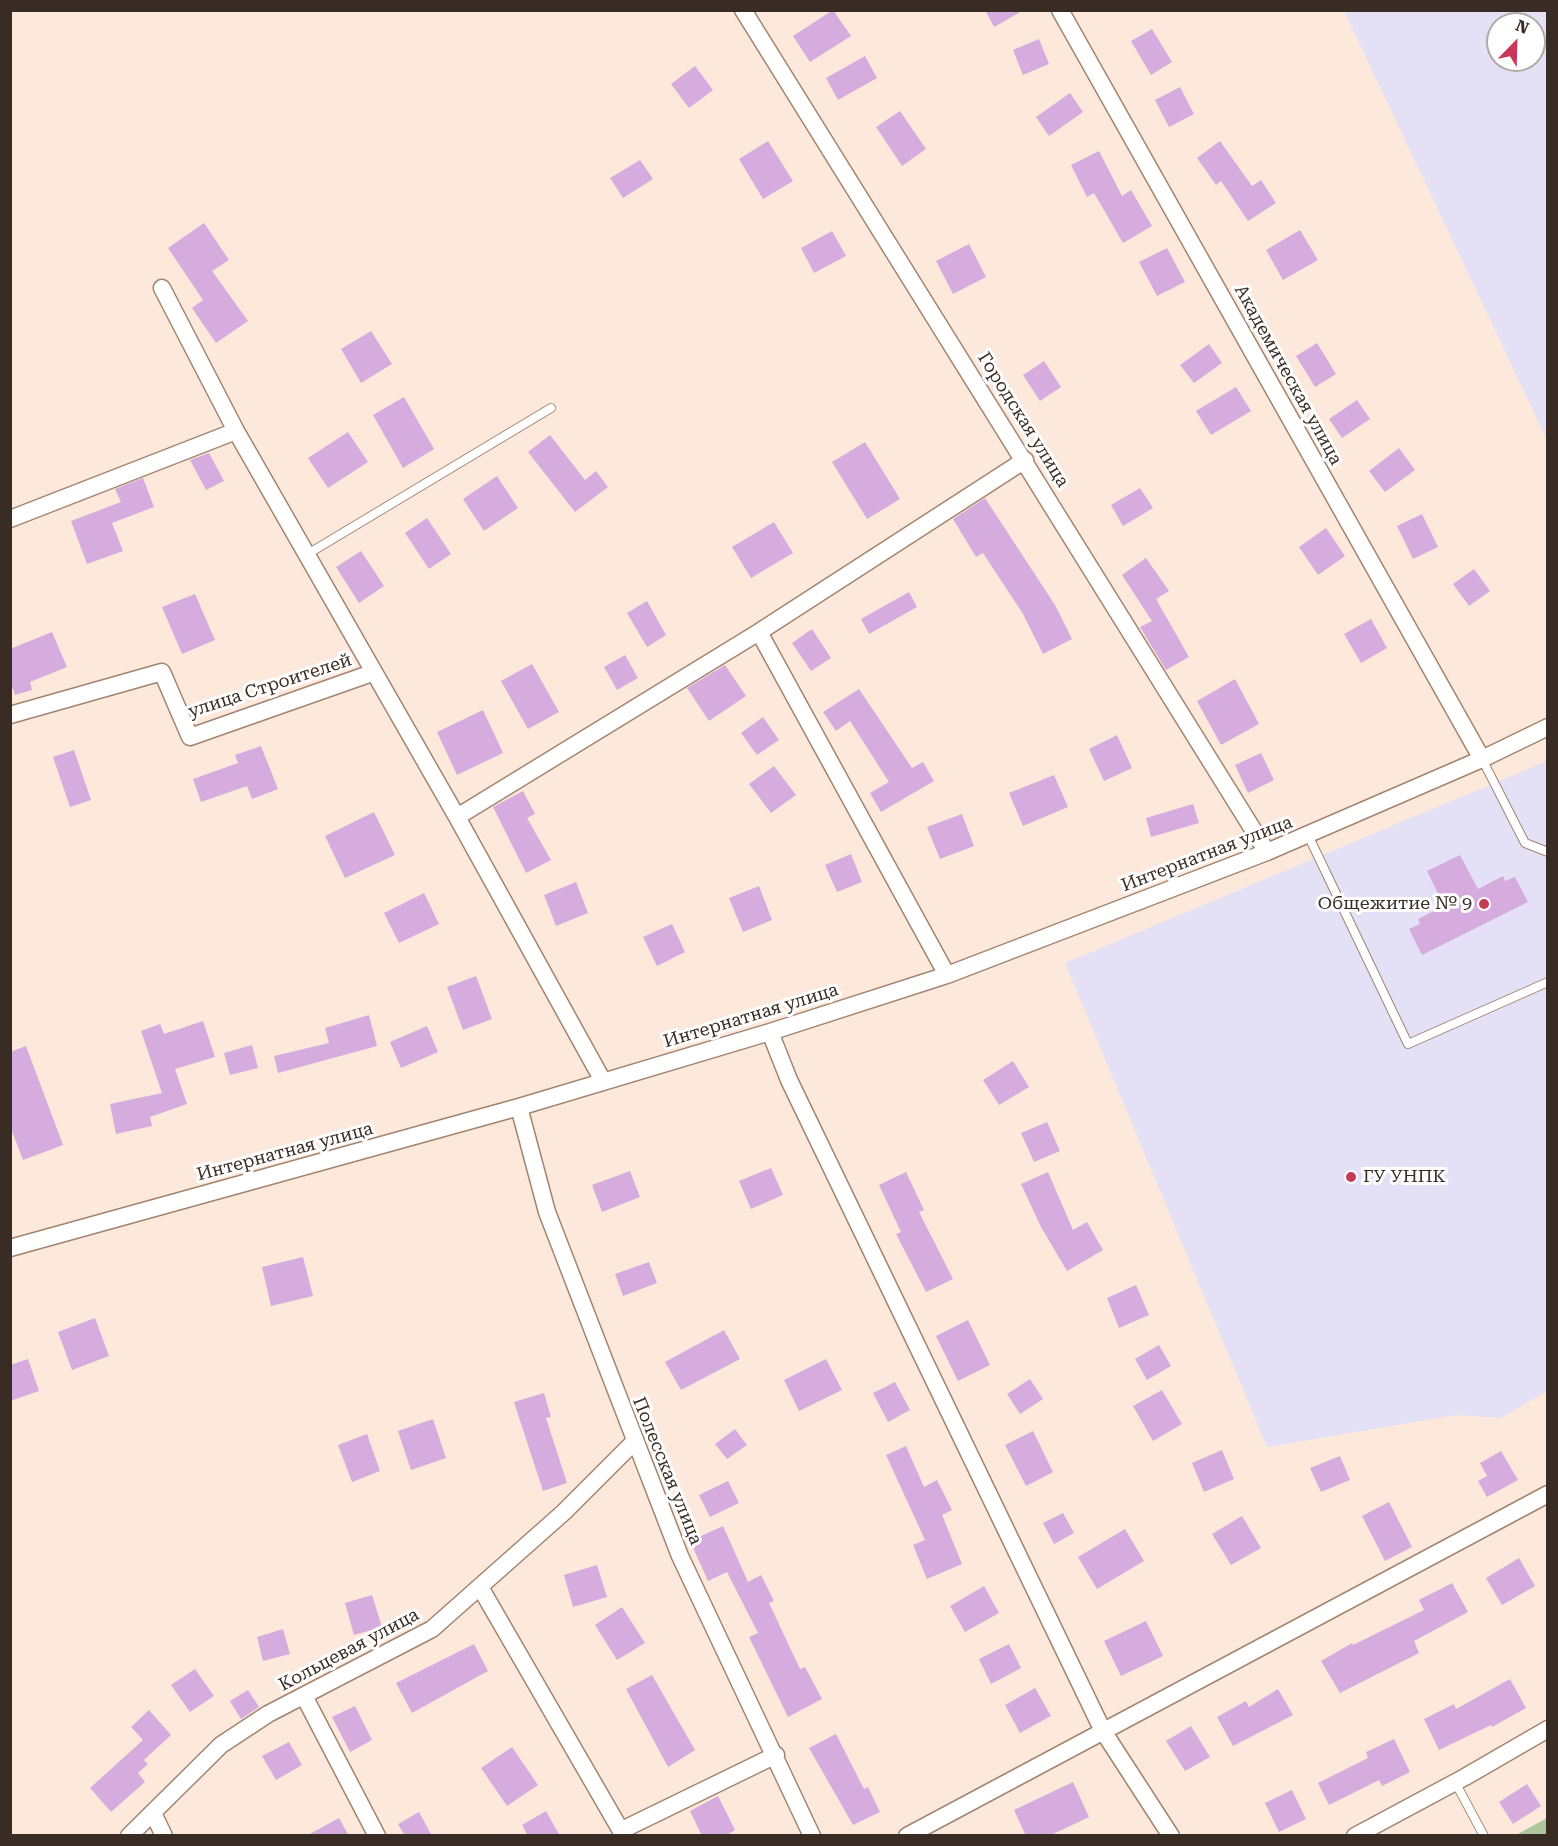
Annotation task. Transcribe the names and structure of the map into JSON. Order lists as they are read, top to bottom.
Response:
{
  "streets": {
    "street": [
      "Академическая улица",
      "Городская улица",
      "улица Строителей",
      "Интернатная улица",
      "Полесская улица",
      "Кольцевая улица"
    ]
  },
  "crossings": [
    ["Академическая улица", "Интернатная улица"],
    ["Городская улица", "Интернатная улица"],
    ["Интернатная улица", "Полесская улица"],
    ["Полесская улица", "Кольцевая улица"]
  ],
  "places": ["Общежитие № 9", "ГУ УНПК"],
  "north": "top right"
}
